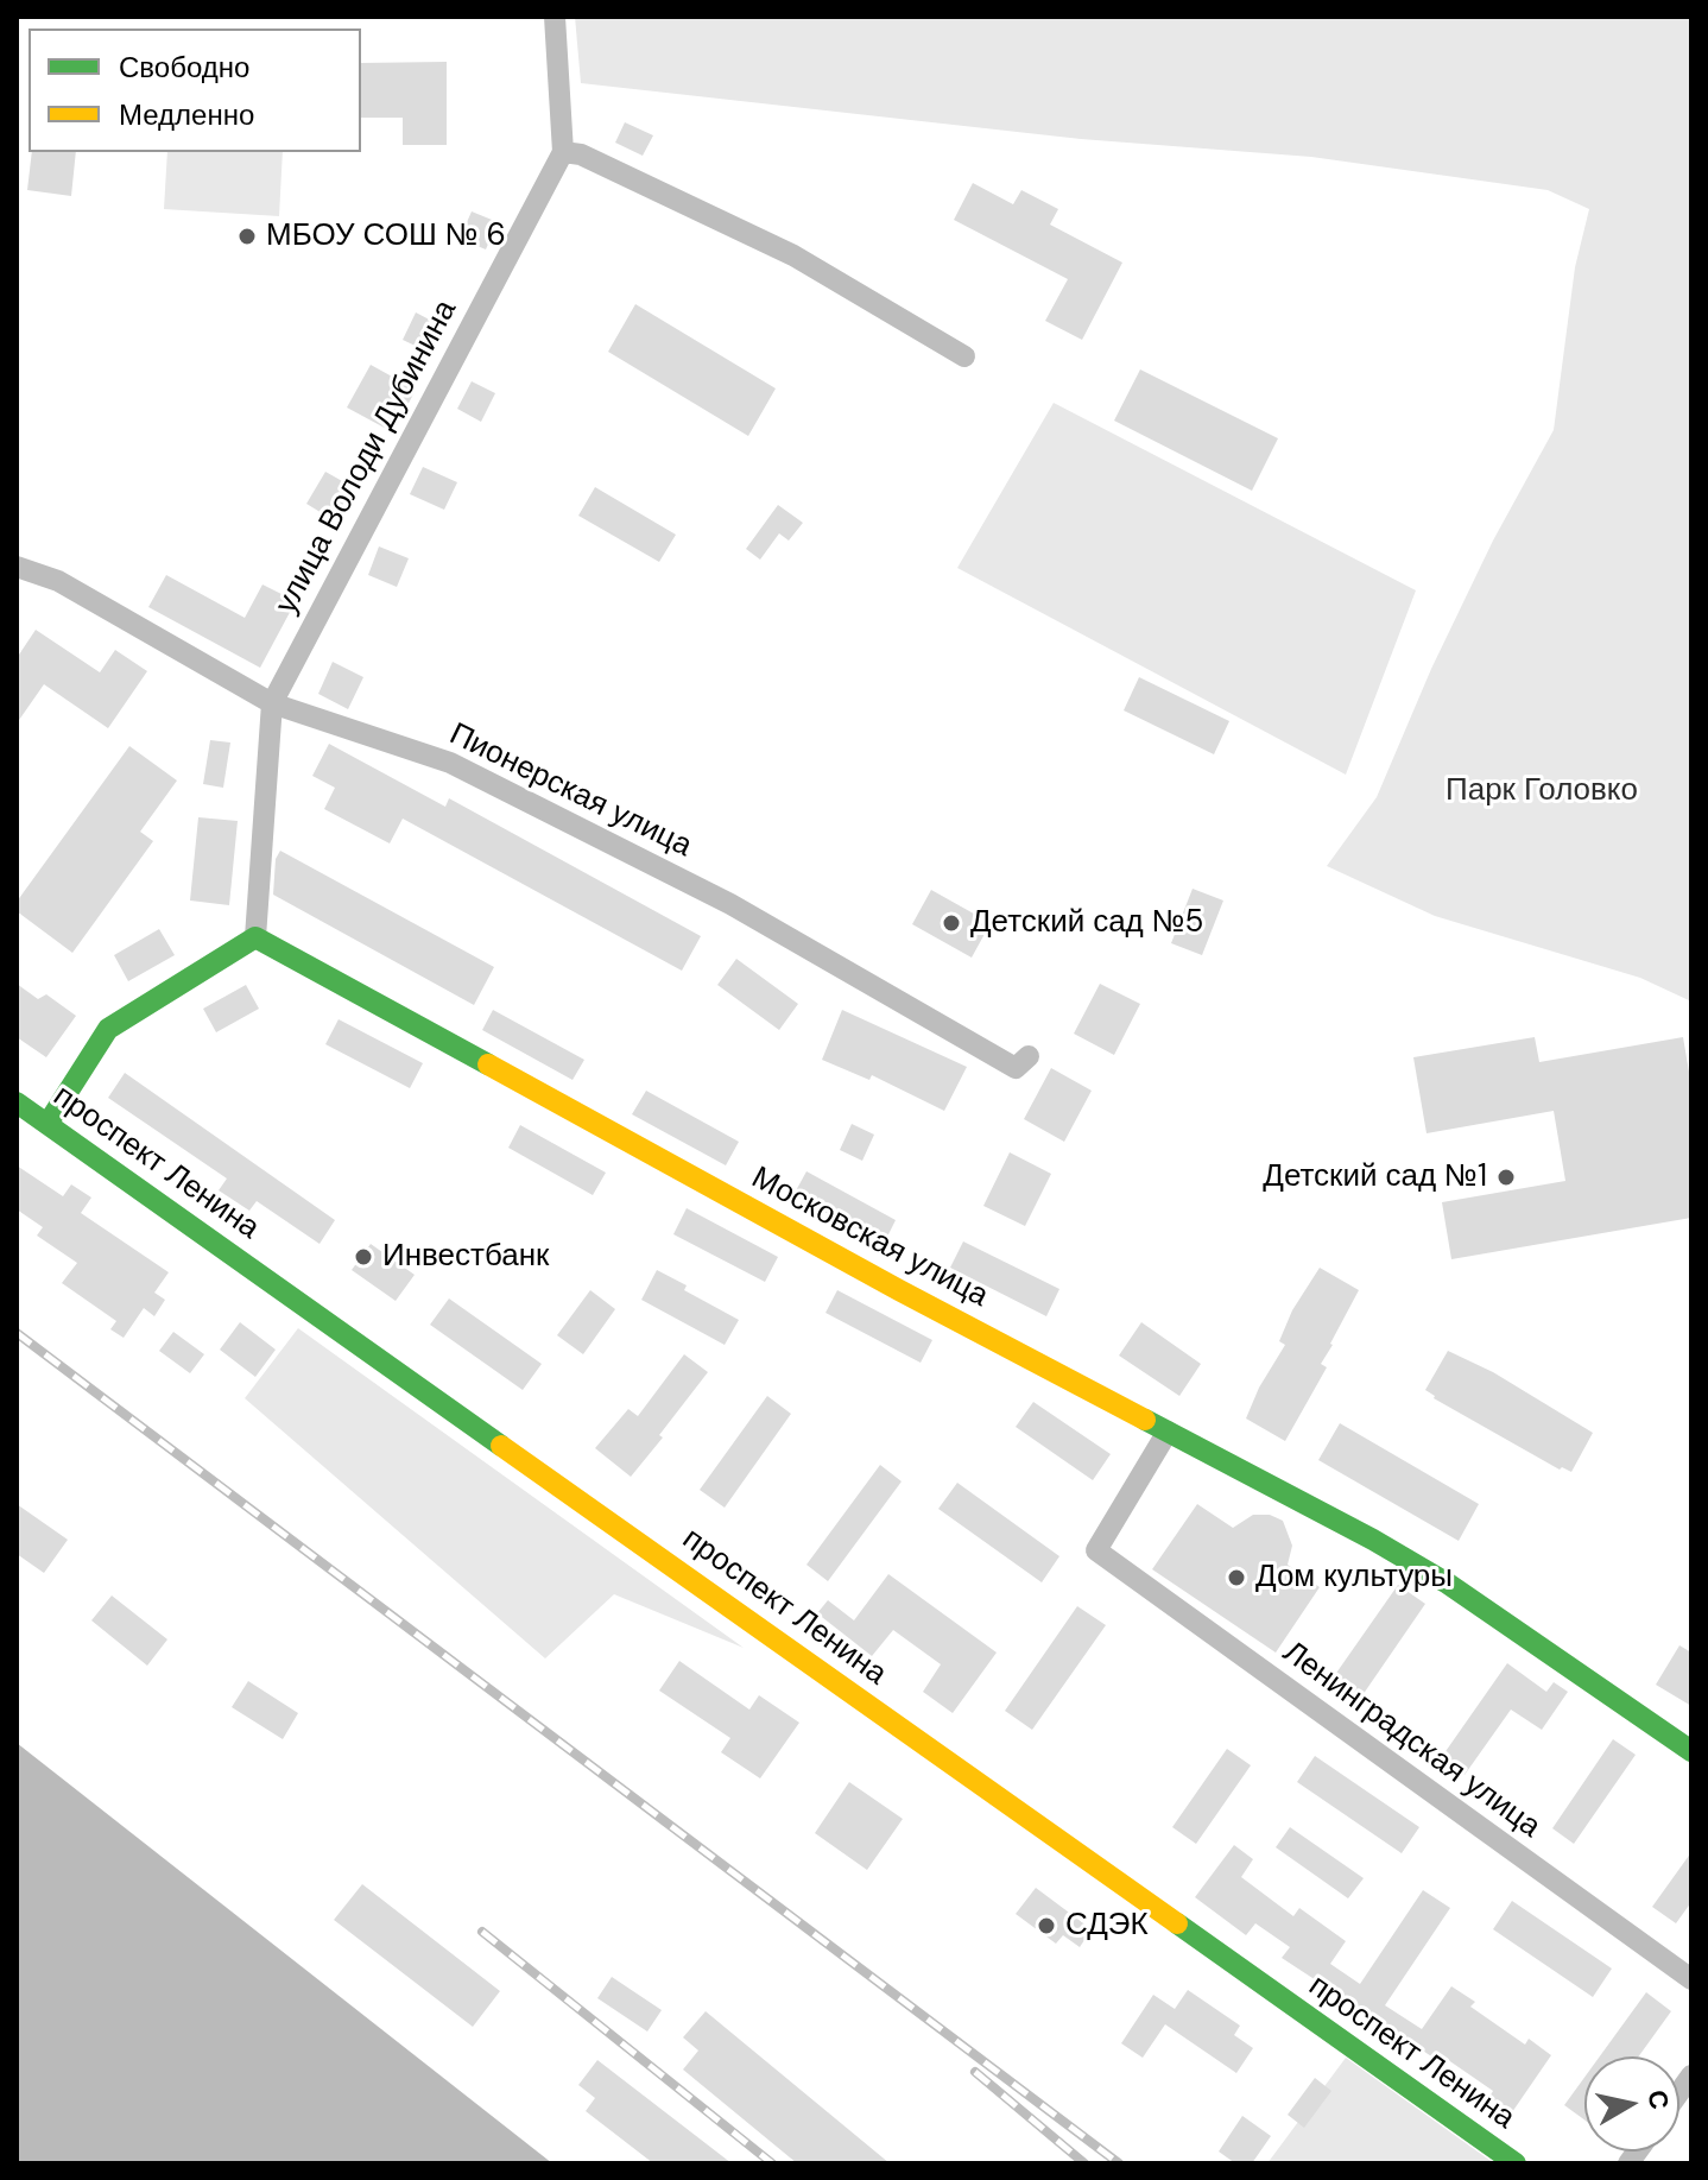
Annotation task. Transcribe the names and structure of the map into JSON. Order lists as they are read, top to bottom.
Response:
{
  "streets": {
    "street": [
      "улица Володи Дубинина",
      "Пионерская улица",
      "проспект Ленина",
      "Московская улица",
      "Ленинградская улица"
    ]
  },
  "crossings": [
    ["улица Володи Дубинина", "Пионерская улица"],
    ["улица Володи Дубинина", "Московская улица"],
    ["Московская улица", "Ленинградская улица"]
  ],
  "parks": ["Парк Головко"],
  "places": [
    "МБОУ СОШ № 6",
    "Детский сад №5",
    "Детский сад №1",
    "Инвестбанк",
    "Дом культуры",
    "СДЭК"
  ],
  "legend": ["Свободно", "Медленно"],
  "north": "right"
}
